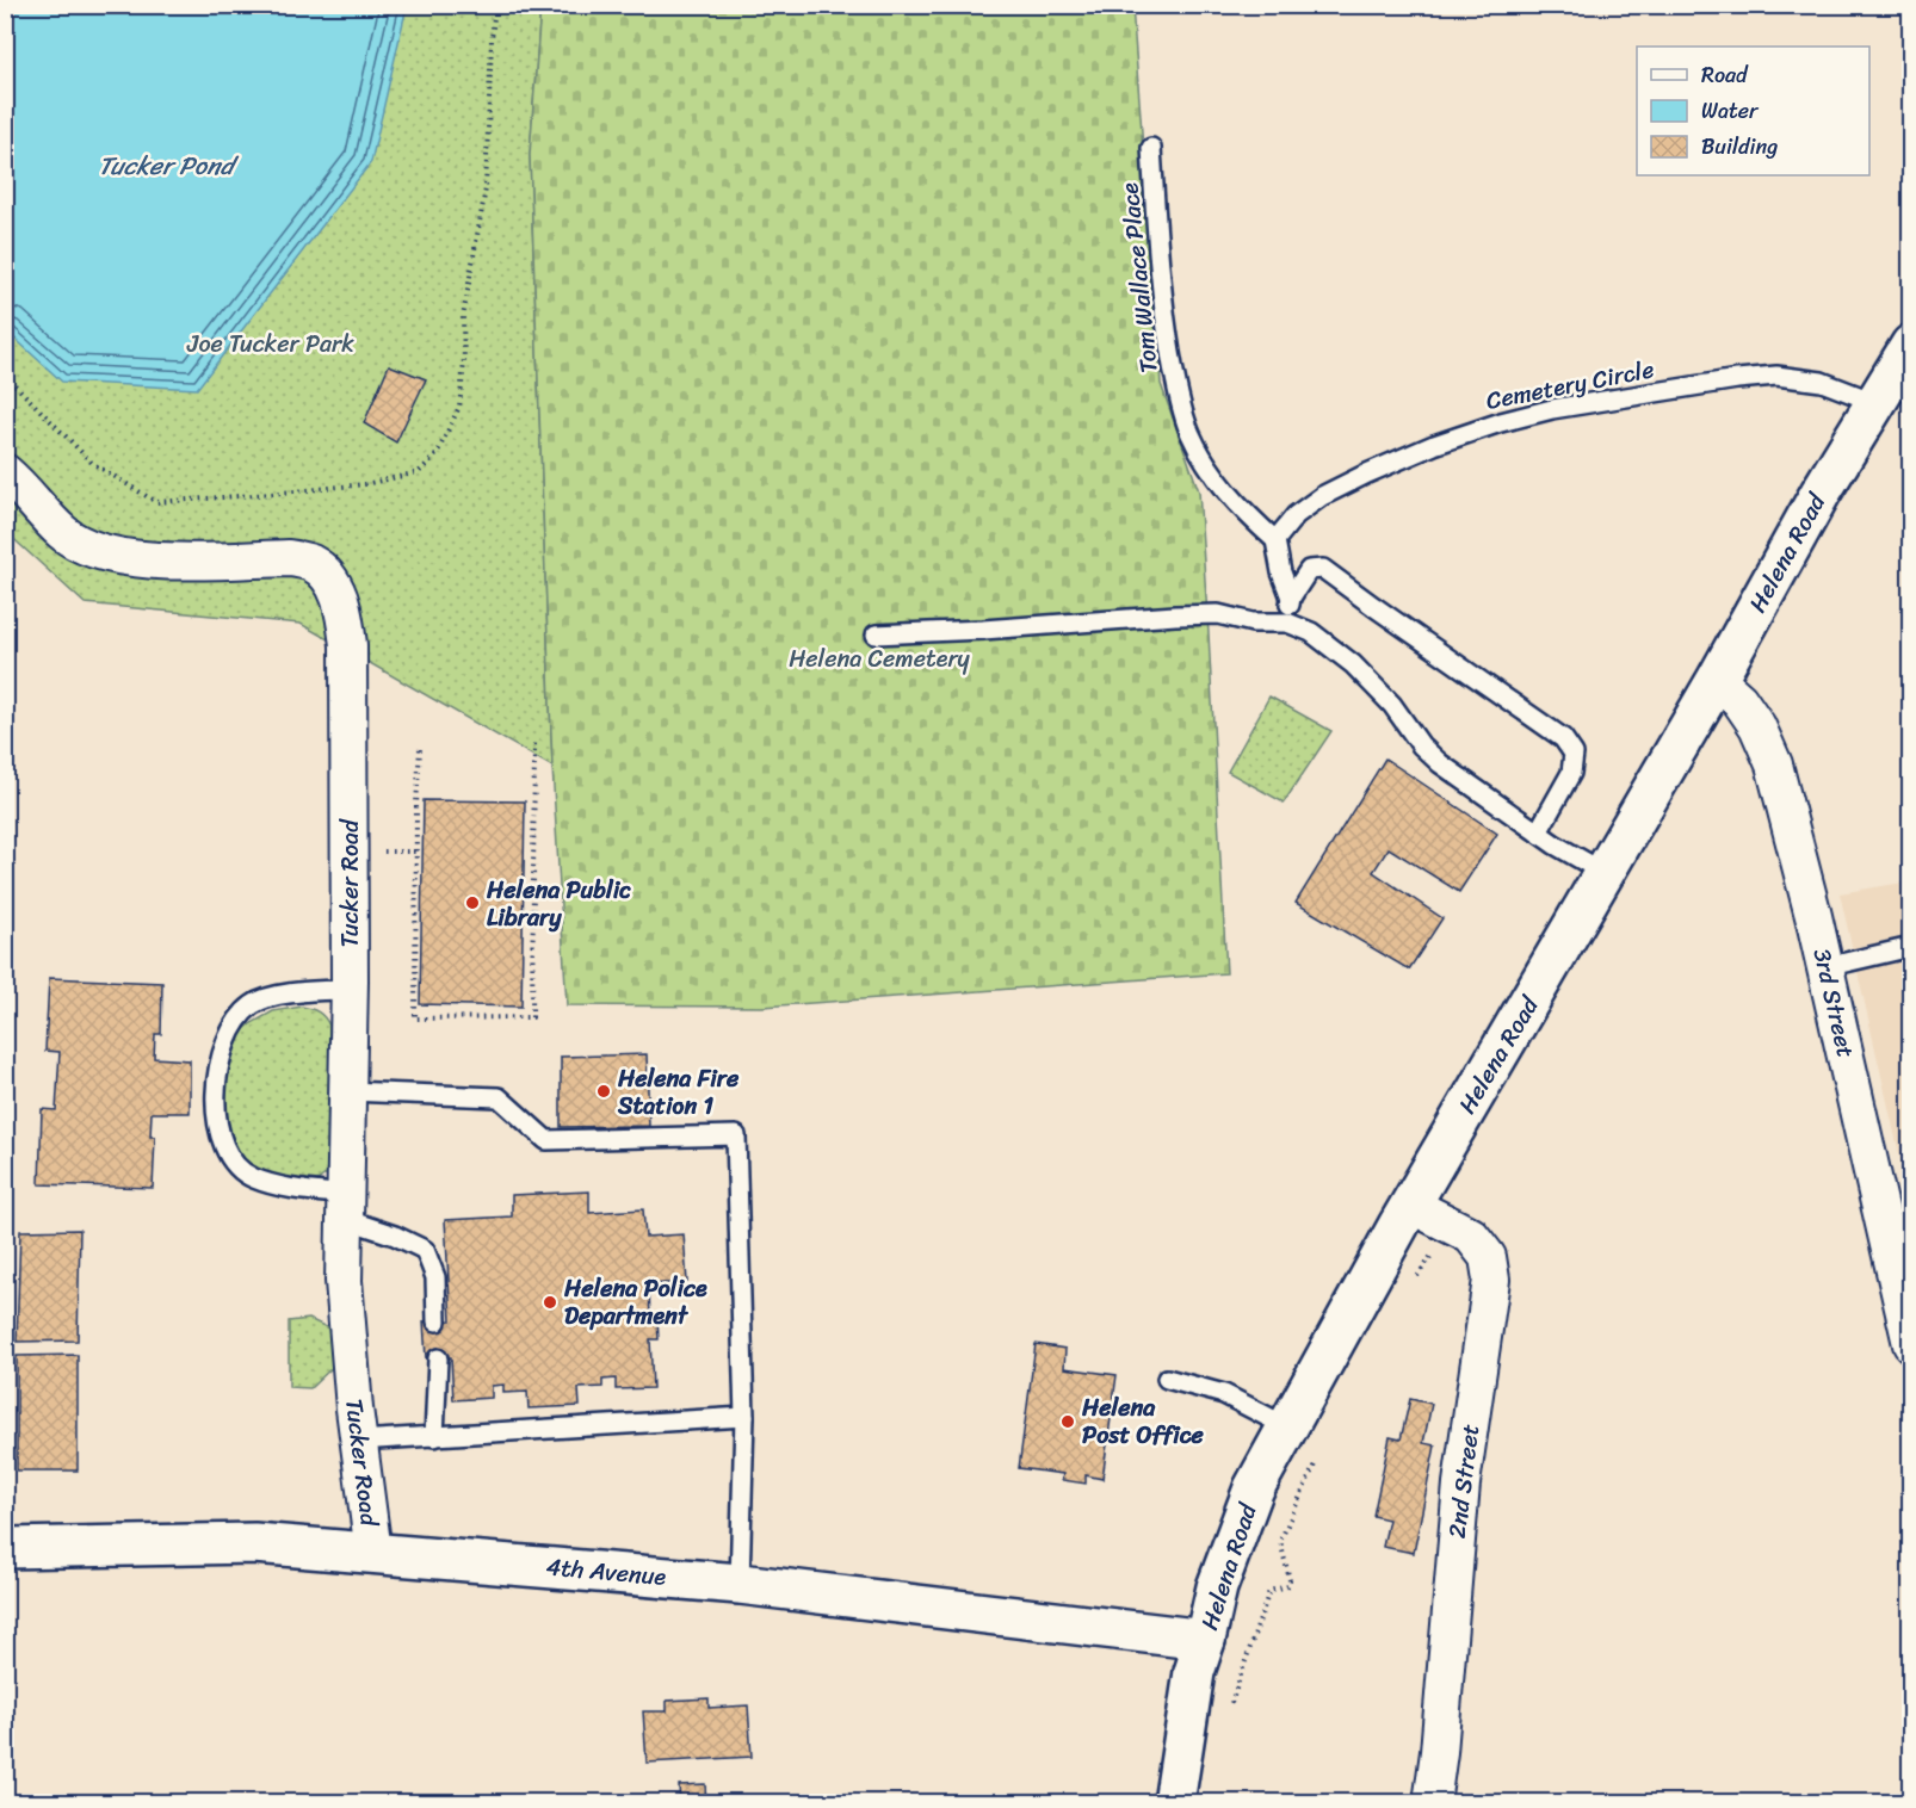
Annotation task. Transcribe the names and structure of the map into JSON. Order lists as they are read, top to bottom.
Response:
{
  "streets": {
    "main road": ["Helena Road", "4th Avenue"],
    "street": ["Tucker Road", "3rd Street", "2nd Street"],
    "lane": ["Tom Wallace Place", "Cemetery Circle"]
  },
  "crossings": [
    ["Tom Wallace Place", "Cemetery Circle"],
    ["Cemetery Circle", "Helena Road"],
    ["Helena Road", "3rd Street"],
    ["Helena Road", "2nd Street"],
    ["Helena Road", "4th Avenue"],
    ["Tucker Road", "4th Avenue"]
  ],
  "water": ["Tucker Pond"],
  "parks": ["Joe Tucker Park", "Helena Cemetery"],
  "places": [
    "Helena Public Library",
    "Helena Fire Station 1",
    "Helena Police Department",
    "Helena Post Office"
  ],
  "legend": ["Road", "Water", "Building"]
}
